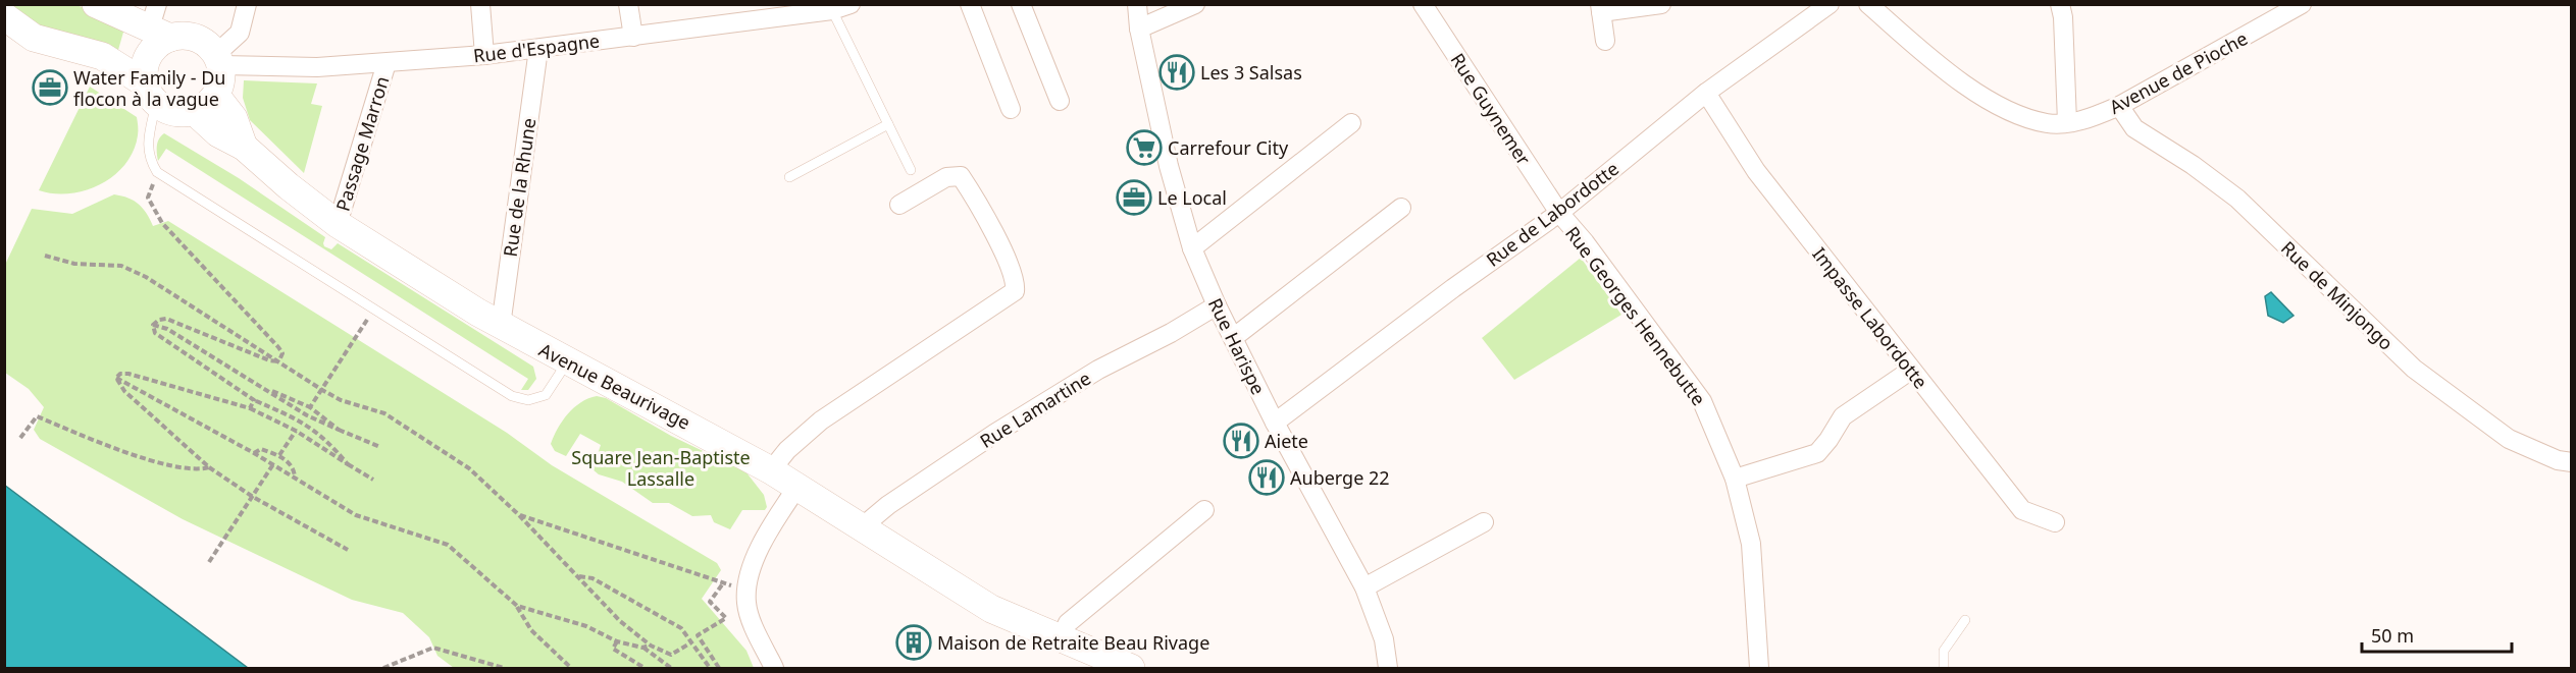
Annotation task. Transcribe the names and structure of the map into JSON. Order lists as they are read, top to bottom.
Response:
{
  "streets": {
    "main road": ["Avenue Beaurivage"],
    "street": [
      "Rue d'Espagne",
      "Avenue de Pioche",
      "Rue Guynemer",
      "Passage Marron",
      "Rue de la Rhune",
      "Rue de Labordotte",
      "Rue de Minjongo",
      "Rue Georges Hennebutte",
      "Impasse Labordotte",
      "Rue Harispe",
      "Rue Lamartine"
    ]
  },
  "crossings": [
    ["Rue d'Espagne", "Passage Marron"],
    ["Rue d'Espagne", "Rue de la Rhune"],
    ["Rue d'Espagne", "Avenue Beaurivage"],
    ["Avenue de Pioche", "Rue de Minjongo"],
    ["Rue Guynemer", "Rue de Labordotte"],
    ["Rue Guynemer", "Rue Georges Hennebutte"],
    ["Passage Marron", "Avenue Beaurivage"],
    ["Rue de la Rhune", "Avenue Beaurivage"],
    ["Rue de Labordotte", "Rue Georges Hennebutte"],
    ["Rue de Labordotte", "Impasse Labordotte"],
    ["Rue de Labordotte", "Rue Harispe"],
    ["Rue Harispe", "Rue Lamartine"],
    ["Avenue Beaurivage", "Rue Lamartine"]
  ],
  "parks": ["Square Jean-Baptiste Lassalle"],
  "places": {
    "restaurant": ["Les 3 Salsas", "Aiete", "Auberge 22"],
    "office": ["Water Family - Du flocon à la vague", "Le Local"],
    "supermarket": ["Carrefour City"],
    "building": ["Maison de Retraite Beau Rivage"]
  },
  "scale_bar": "50 m"
}
